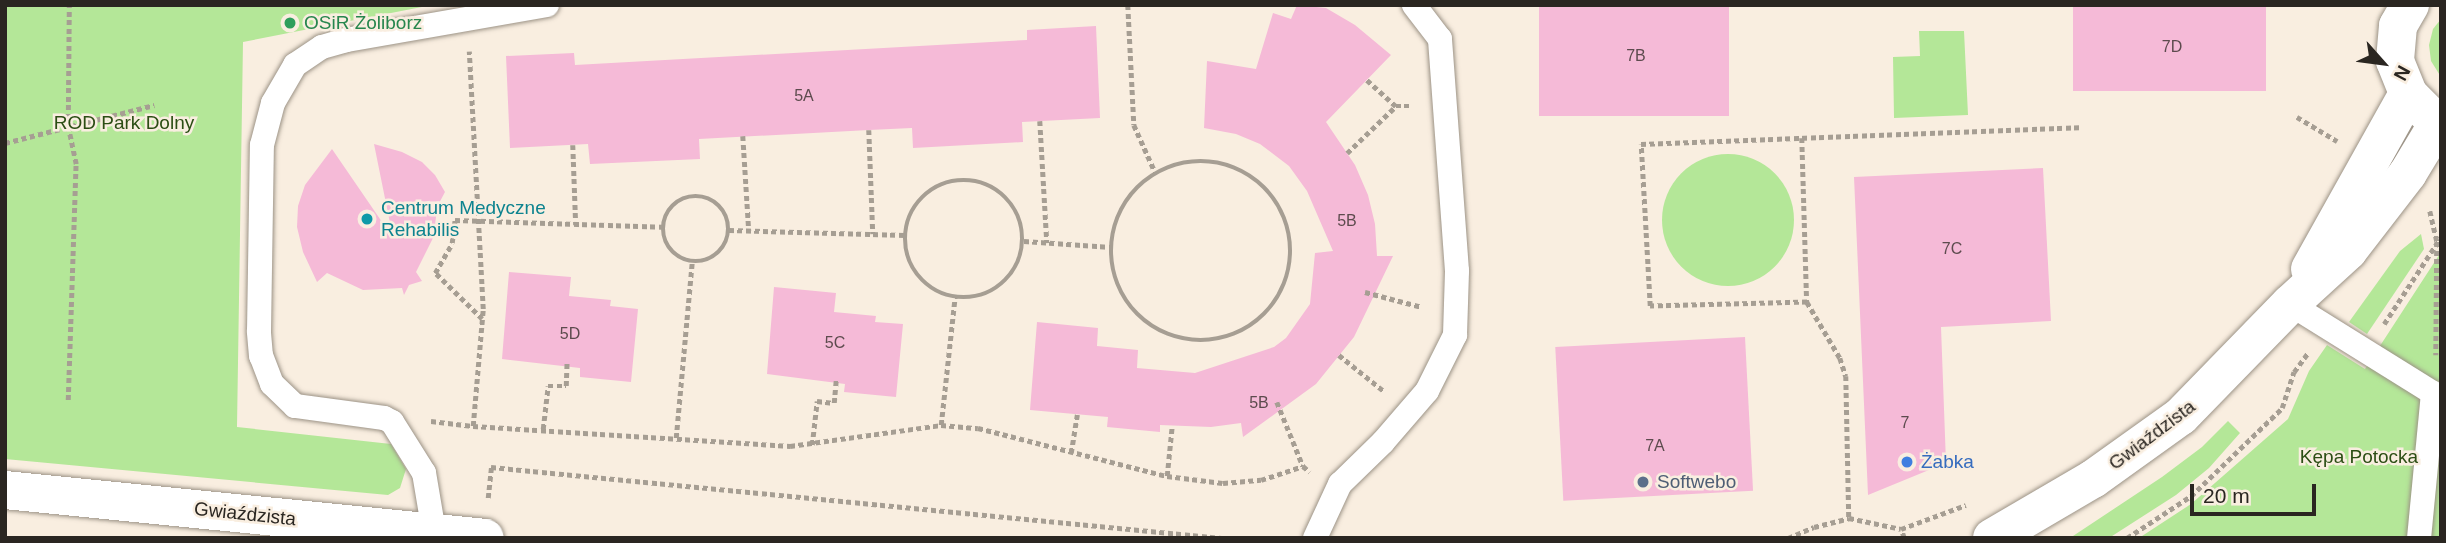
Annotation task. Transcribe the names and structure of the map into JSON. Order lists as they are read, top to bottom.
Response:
{
  "streets": {
    "street": ["Gwiaździsta"]
  },
  "parks": ["ROD Park Dolny", "Kępa Potocka"],
  "places": [
    "OSiR Żoliborz",
    "Centrum Medyczne Rehabilis",
    "Żabka",
    "Softwebo"
  ],
  "house_numbers": [
    "7D",
    "7B",
    "5A",
    "5B",
    "7C",
    "5D",
    "5C",
    "5B",
    "7",
    "7A"
  ],
  "scale_bar": "20 m",
  "north": "bottom right"
}
